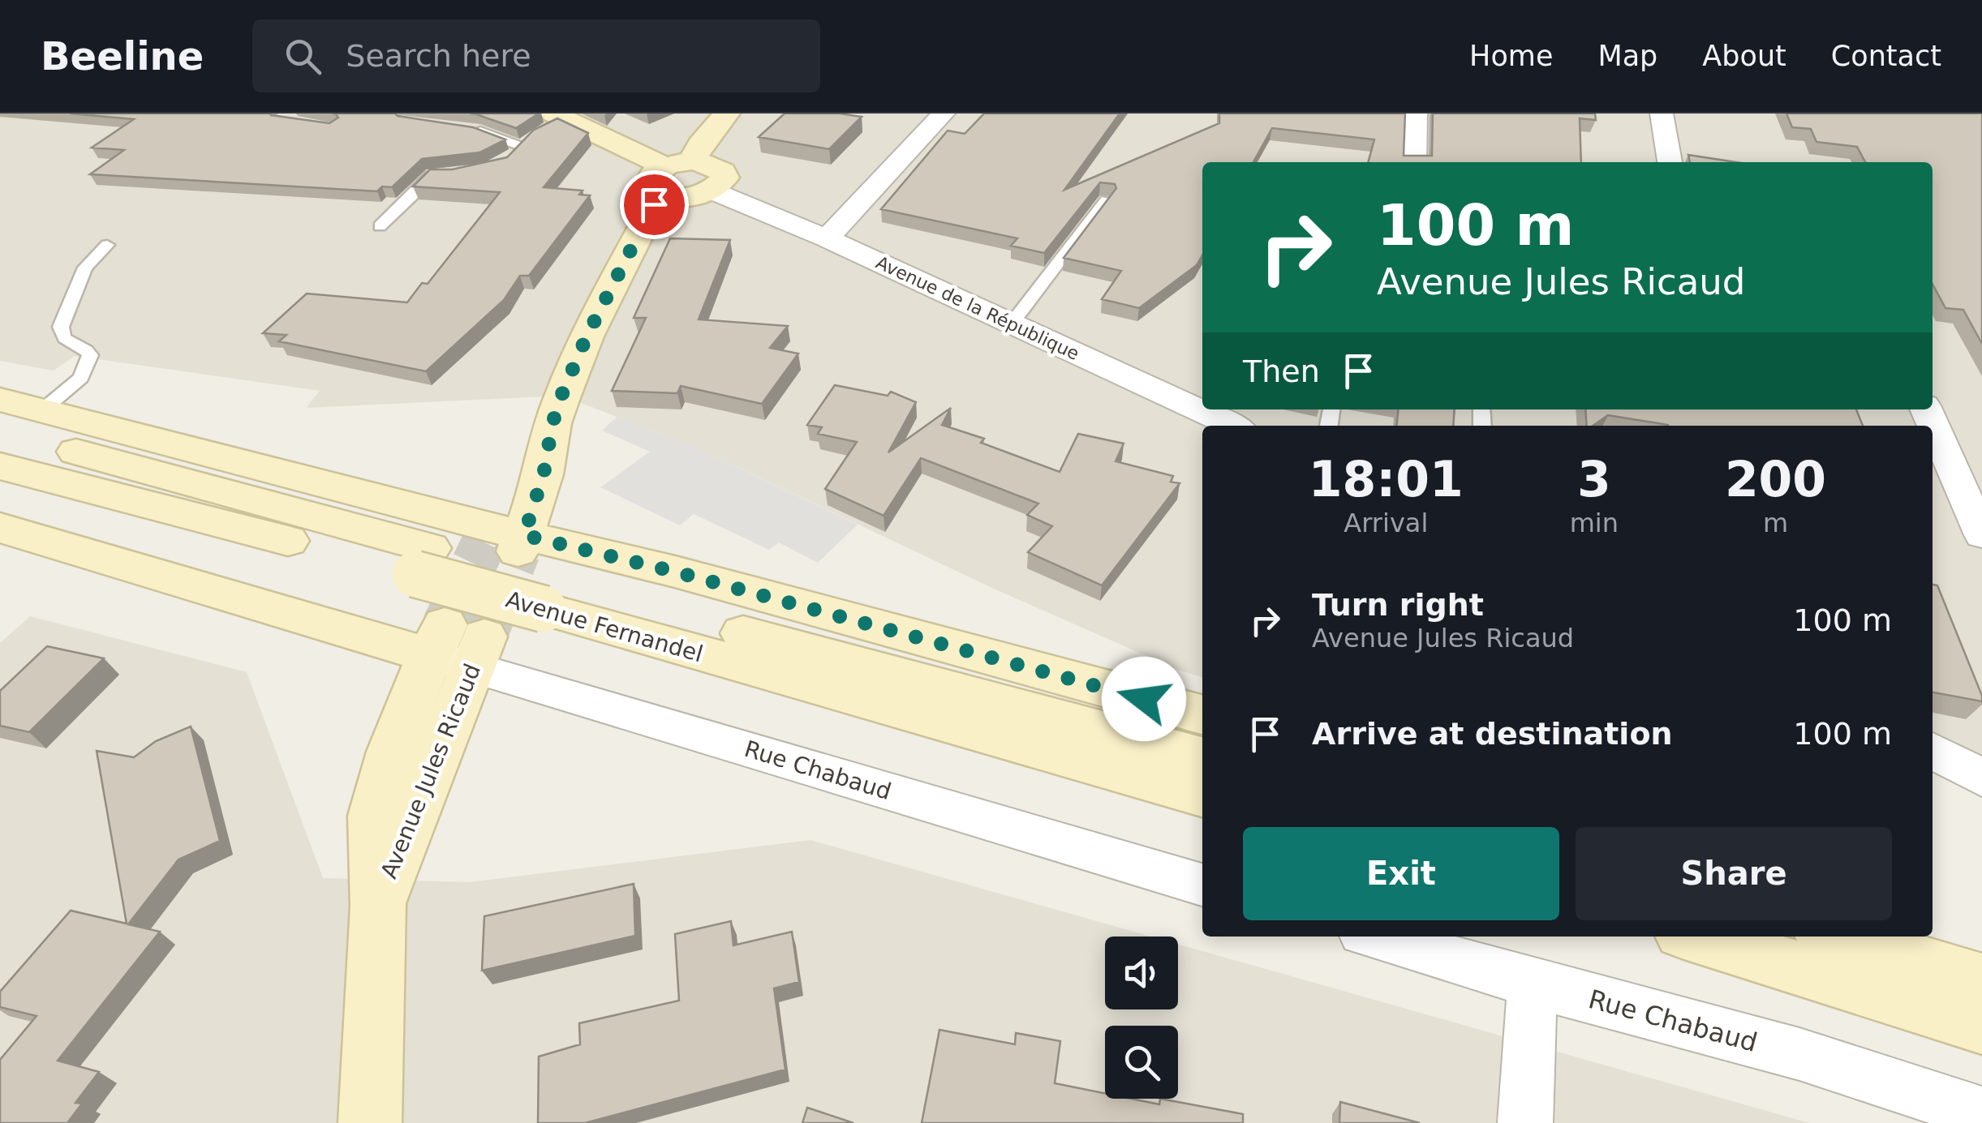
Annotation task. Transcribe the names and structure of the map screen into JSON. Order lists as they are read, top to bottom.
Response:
{
  "streets": {
    "main road": ["Avenue Fernandel", "Avenue Jules Ricaud"],
    "street": ["Avenue de la République", "Rue Chabaud"]
  },
  "crossings": [
    ["Rue Chabaud", "Avenue Jules Ricaud"]
  ],
  "page": {
    "header": "Beeline",
    "search": "Search here",
    "nav": [
      "Home",
      "Map",
      "About",
      "Contact"
    ],
    "turn": ["100 m", "Avenue Jules Ricaud"],
    "then": "Then",
    "eta": [
      "18:01",
      "Arrival",
      "3",
      "min",
      "200",
      "m"
    ],
    "list": [
      {
        "name": "Turn right",
        "note": "Avenue Jules Ricaud",
        "value": "100 m"
      },
      {
        "name": "Arrive at destination",
        "value": "100 m"
      }
    ],
    "buttons": ["Exit", "Share"]
  }
}
